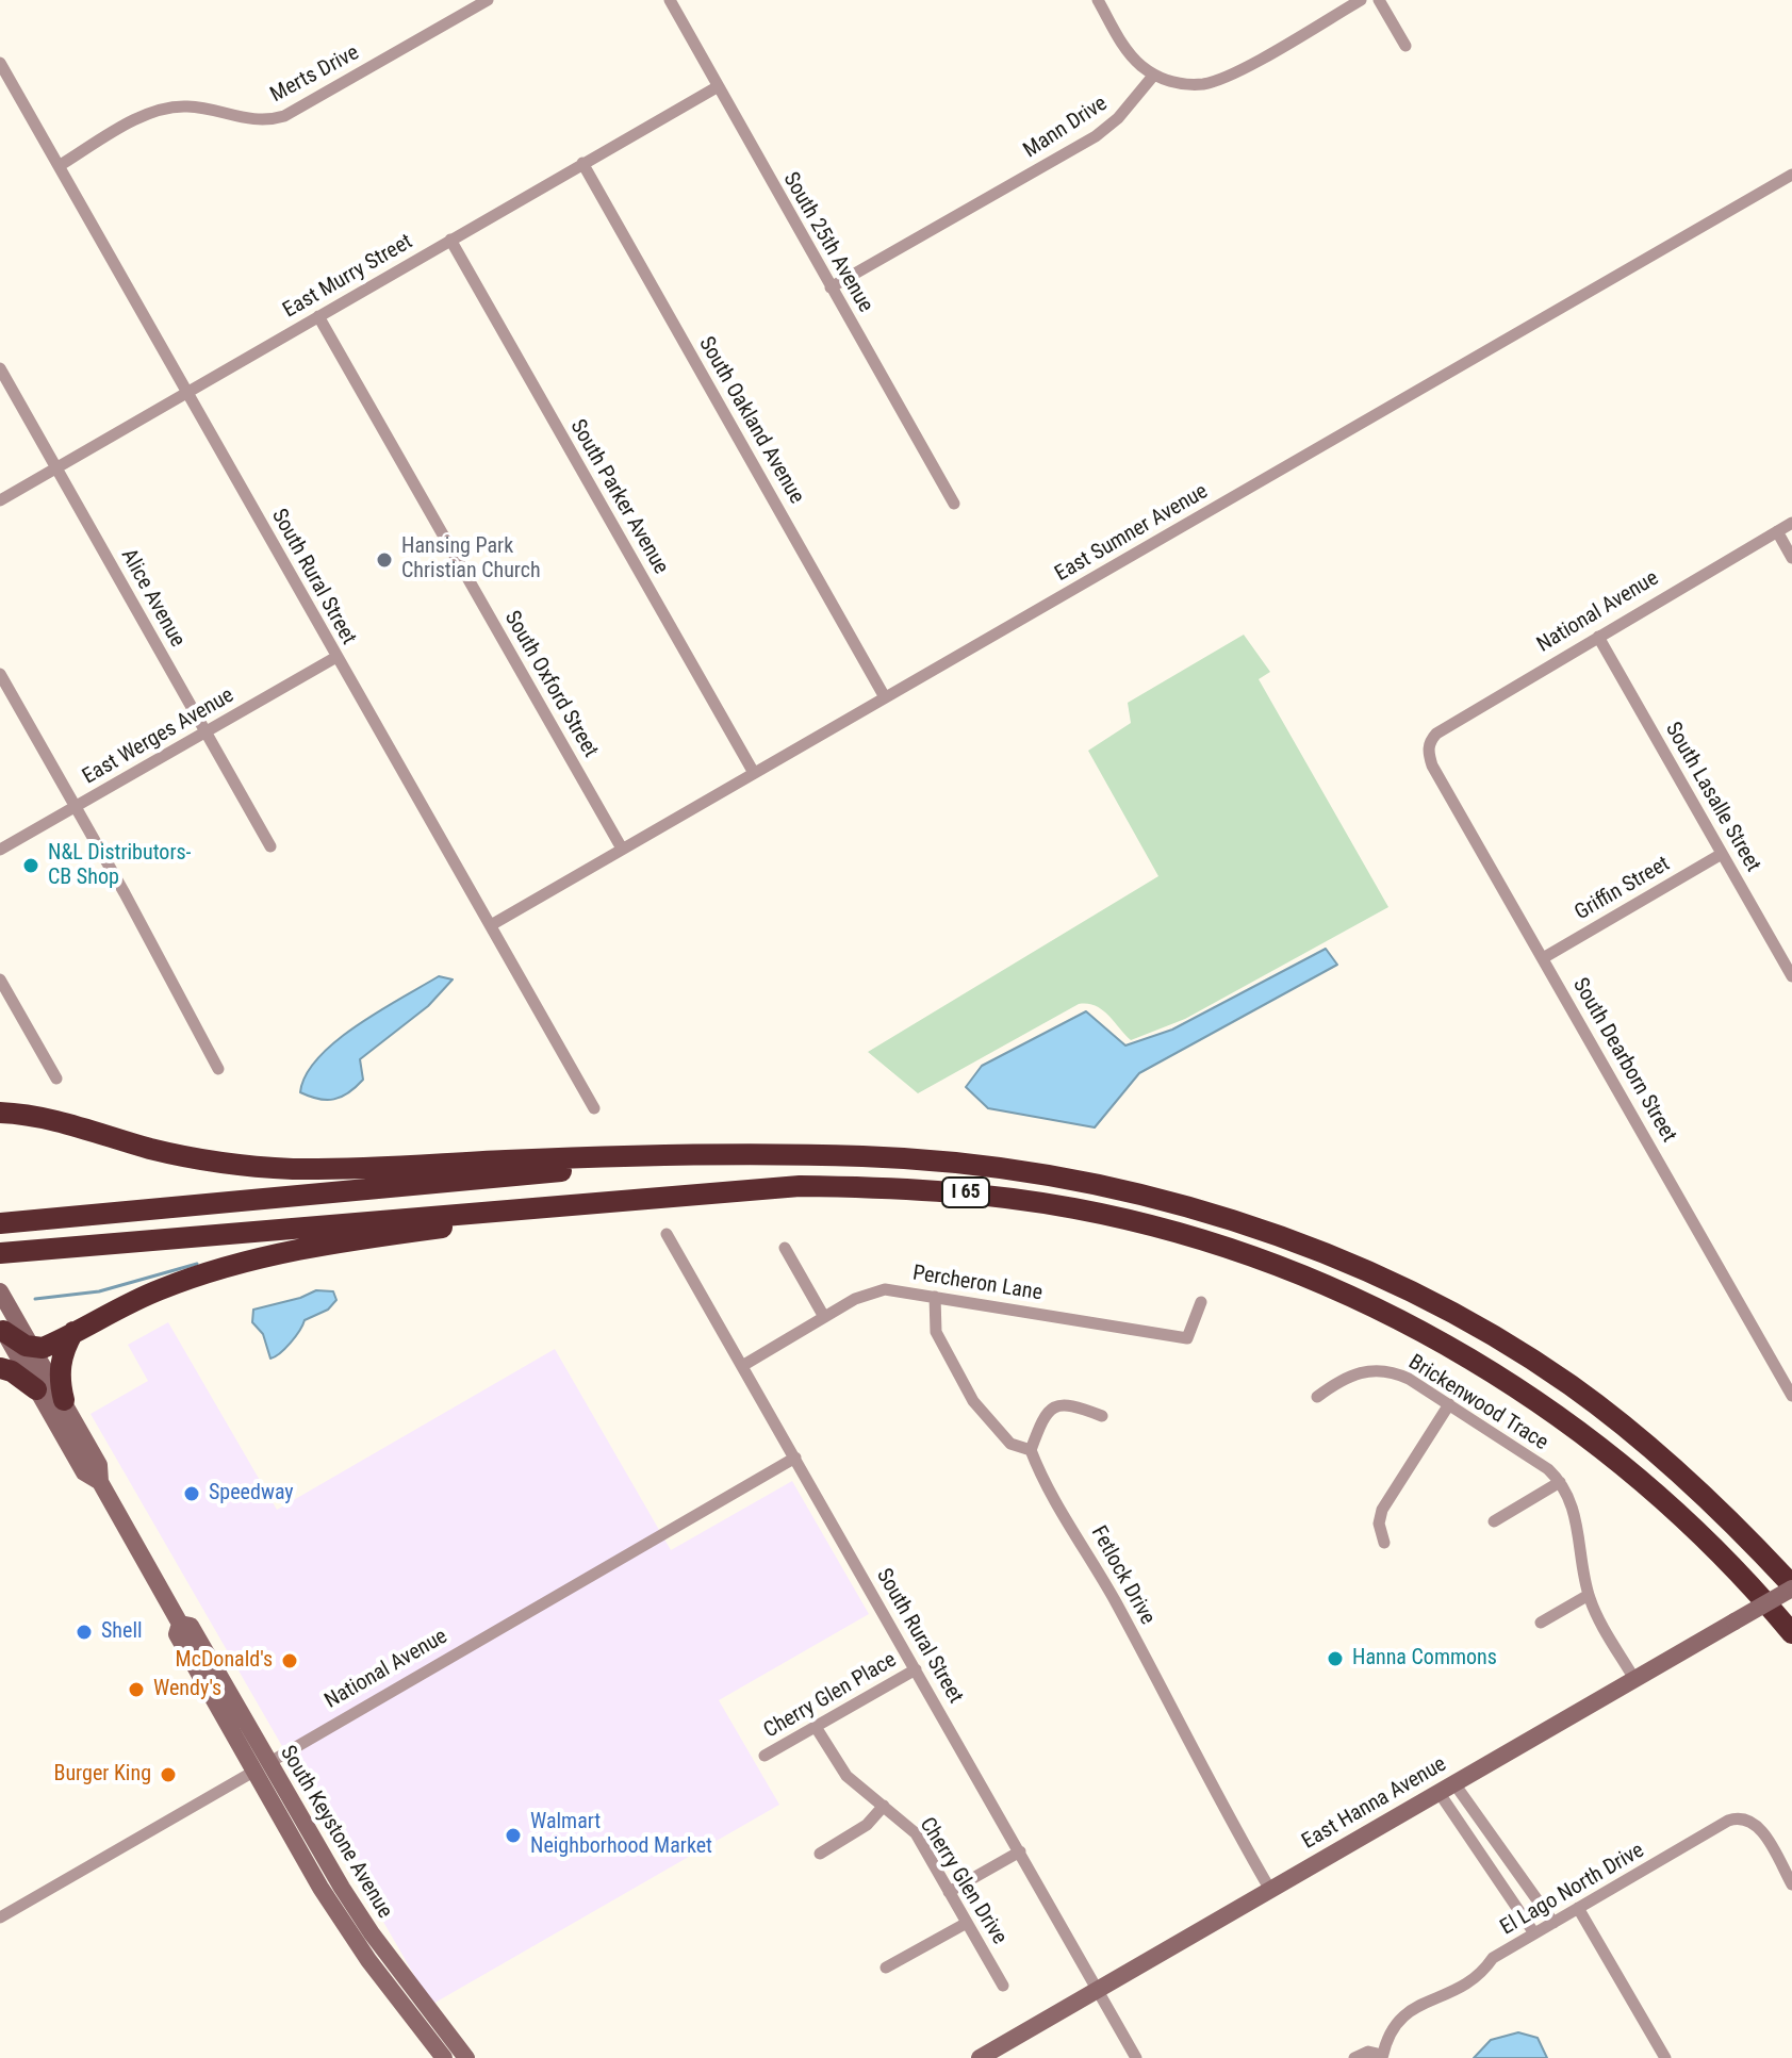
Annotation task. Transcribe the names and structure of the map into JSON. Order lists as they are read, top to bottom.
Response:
{
  "streets": {
    "highway": ["I 65"],
    "main road": ["East Hanna Avenue", "South Keystone Avenue"],
    "street": [
      "Merts Drive",
      "Mann Drive",
      "South 25th Avenue",
      "East Murry Street",
      "South Oakland Avenue",
      "South Parker Avenue",
      "East Sumner Avenue",
      "South Rural Street",
      "Alice Avenue",
      "National Avenue",
      "South Oxford Street",
      "East Werges Avenue",
      "South Lasalle Street",
      "Griffin Street",
      "South Dearborn Street",
      "Percheron Lane",
      "Brickenwood Trace",
      "Fetlock Drive",
      "Cherry Glen Place",
      "Cherry Glen Drive",
      "El Lago North Drive"
    ]
  },
  "crossings": [
    ["Merts Drive", "South Rural Street"],
    ["Mann Drive", "South 25th Avenue"],
    ["South 25th Avenue", "East Murry Street"],
    ["East Murry Street", "South Oakland Avenue"],
    ["East Murry Street", "South Parker Avenue"],
    ["East Murry Street", "South Rural Street"],
    ["East Murry Street", "Alice Avenue"],
    ["East Murry Street", "South Oxford Street"],
    ["South Oakland Avenue", "East Sumner Avenue"],
    ["South Parker Avenue", "East Sumner Avenue"],
    ["East Sumner Avenue", "South Rural Street"],
    ["East Sumner Avenue", "South Oxford Street"],
    ["South Rural Street", "National Avenue"],
    ["South Rural Street", "East Werges Avenue"],
    ["South Rural Street", "Percheron Lane"],
    ["South Rural Street", "Cherry Glen Place"],
    ["South Rural Street", "East Hanna Avenue"],
    ["Alice Avenue", "East Werges Avenue"],
    ["National Avenue", "South Lasalle Street"],
    ["National Avenue", "South Dearborn Street"],
    ["National Avenue", "South Keystone Avenue"],
    ["South Lasalle Street", "Griffin Street"],
    ["Griffin Street", "South Dearborn Street"],
    ["I 65", "East Hanna Avenue"],
    ["Brickenwood Trace", "East Hanna Avenue"],
    ["Fetlock Drive", "East Hanna Avenue"],
    ["Cherry Glen Place", "Cherry Glen Drive"]
  ],
  "places": [
    "Hansing Park Christian Church",
    "N&L Distributors- CB Shop",
    "Speedway",
    "Shell",
    "Hanna Commons",
    "McDonald's",
    "Wendy's",
    "Burger King",
    "Walmart Neighborhood Market"
  ]
}
